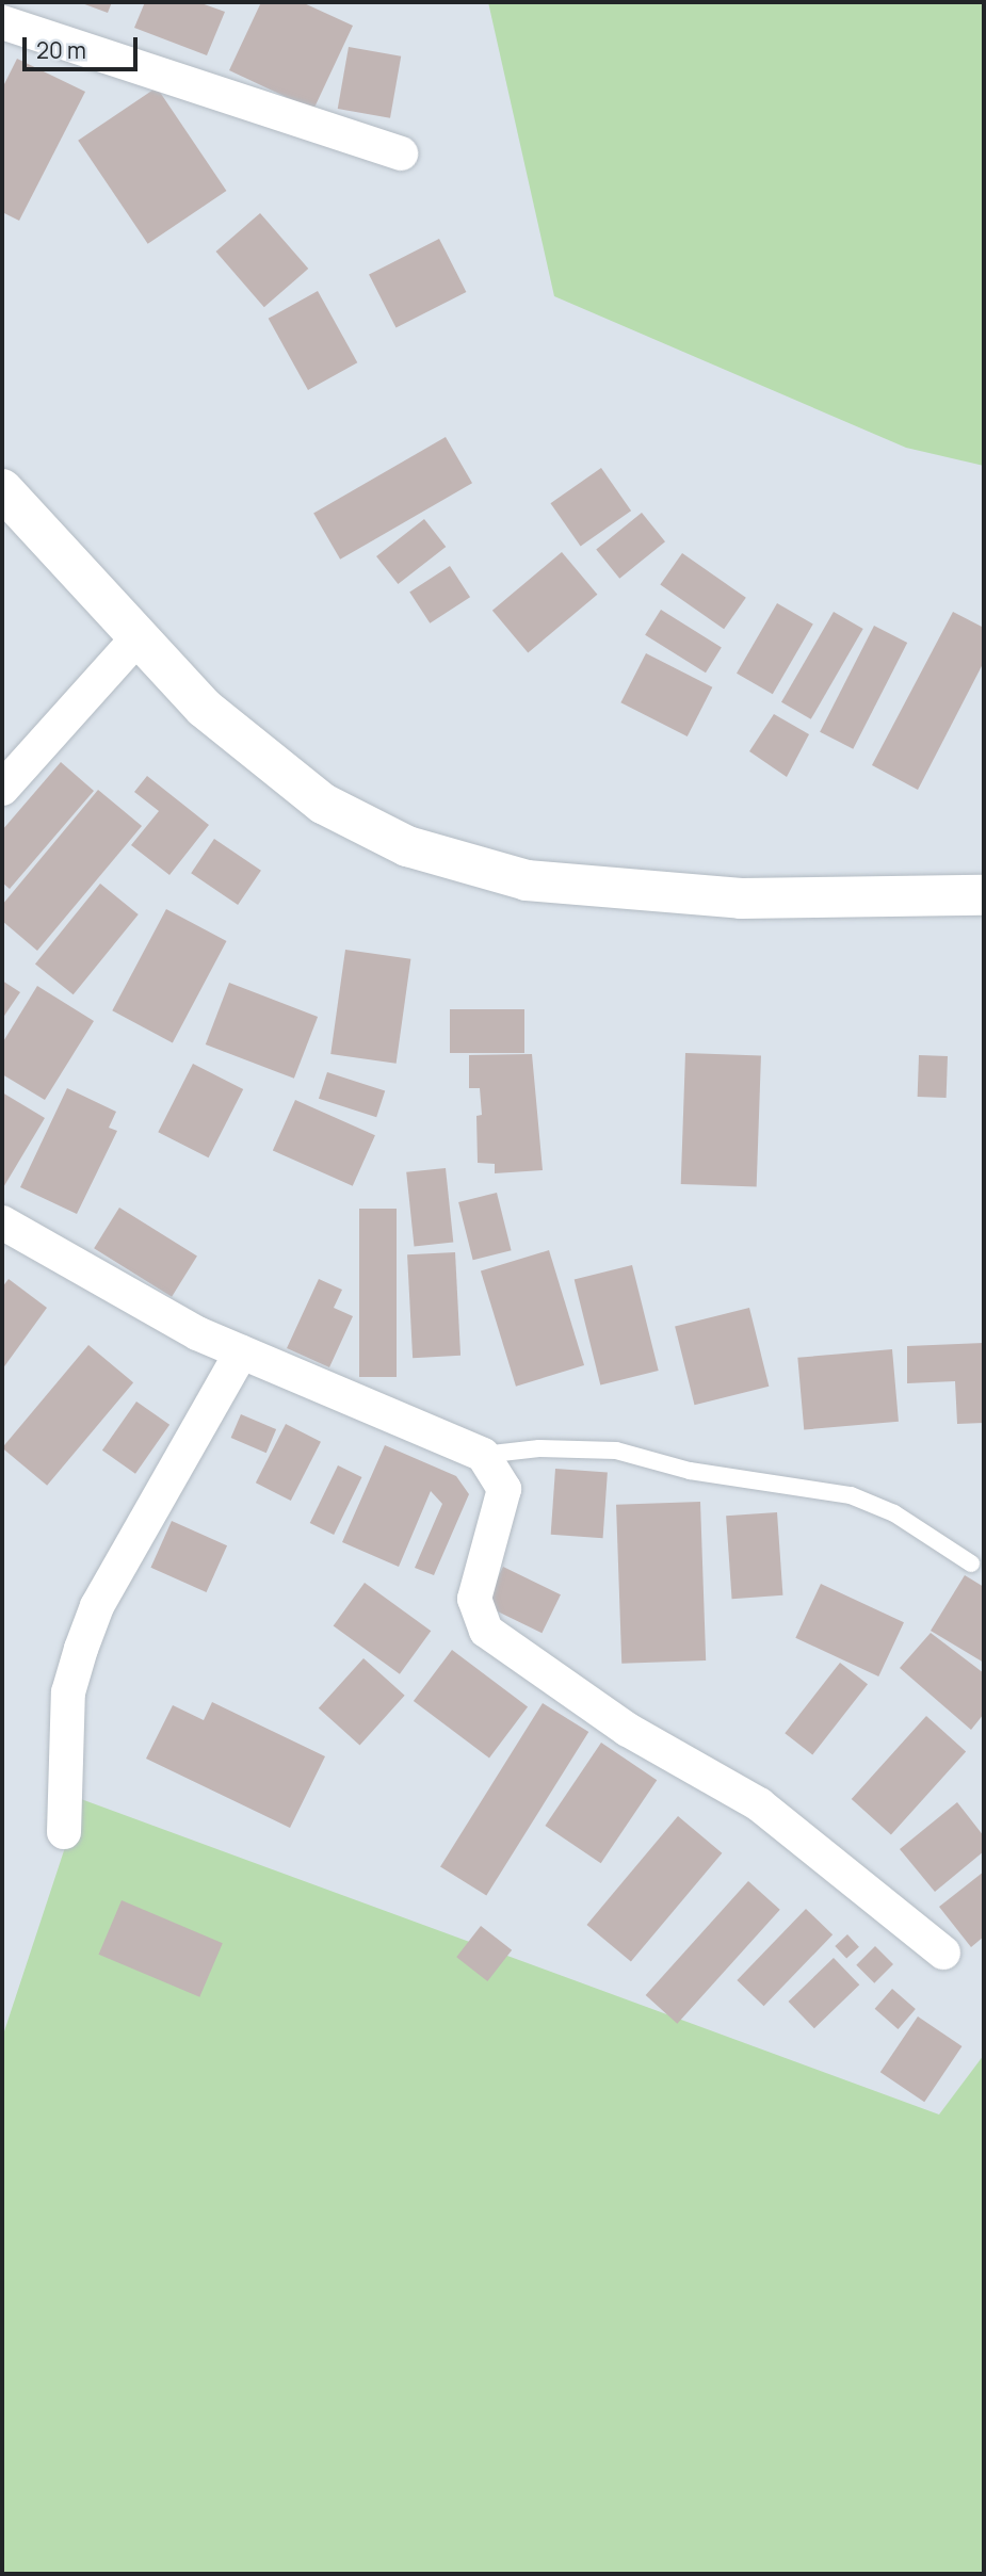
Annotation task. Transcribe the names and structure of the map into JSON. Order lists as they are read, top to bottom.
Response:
{
  "scale_bar": "20 m"
}
